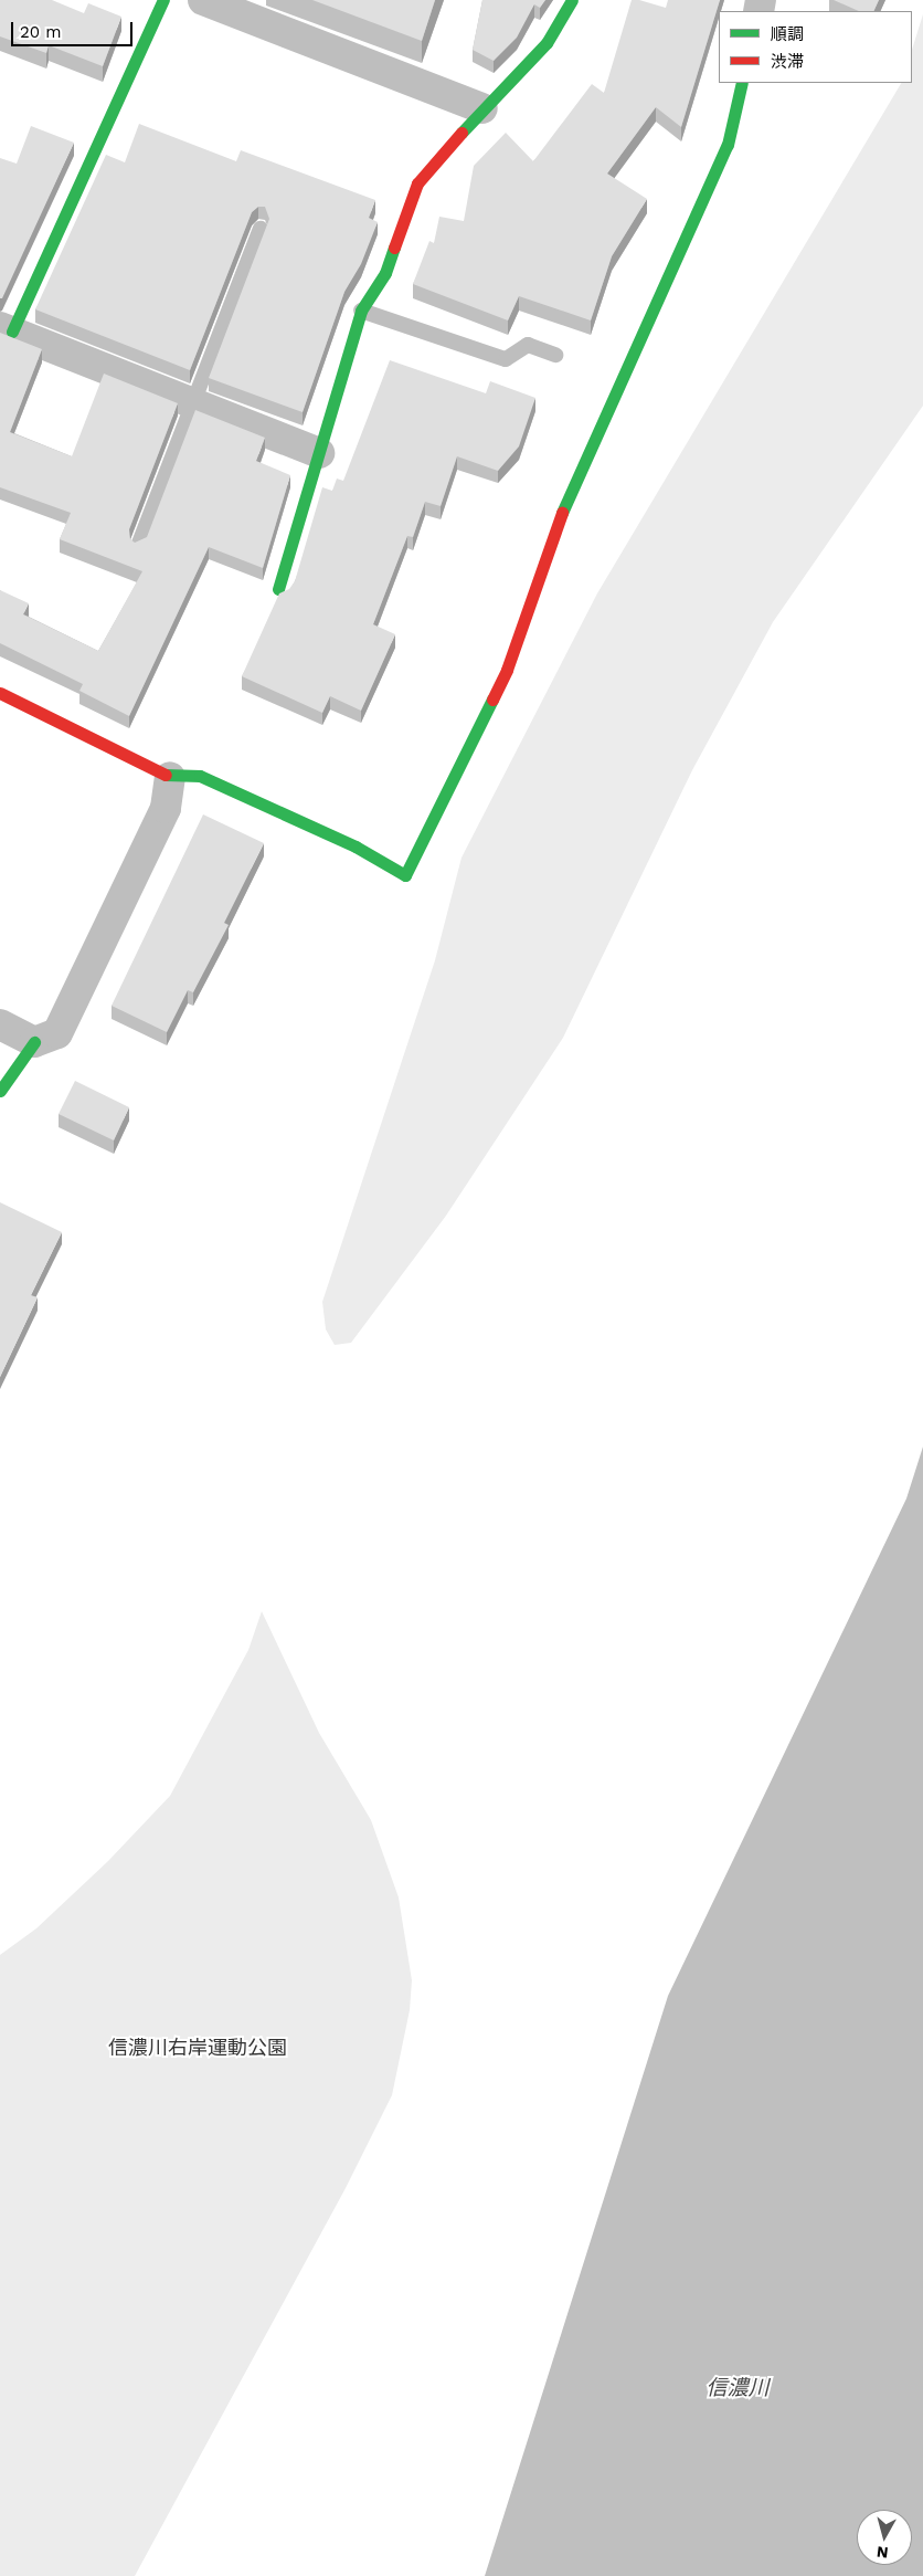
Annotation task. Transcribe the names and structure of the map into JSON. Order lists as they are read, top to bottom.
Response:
{
  "water": ["信濃川"],
  "parks": ["信濃川右岸運動公園"],
  "legend": ["順調", "渋滞"],
  "scale_bar": "20 m",
  "north": "bottom"
}
